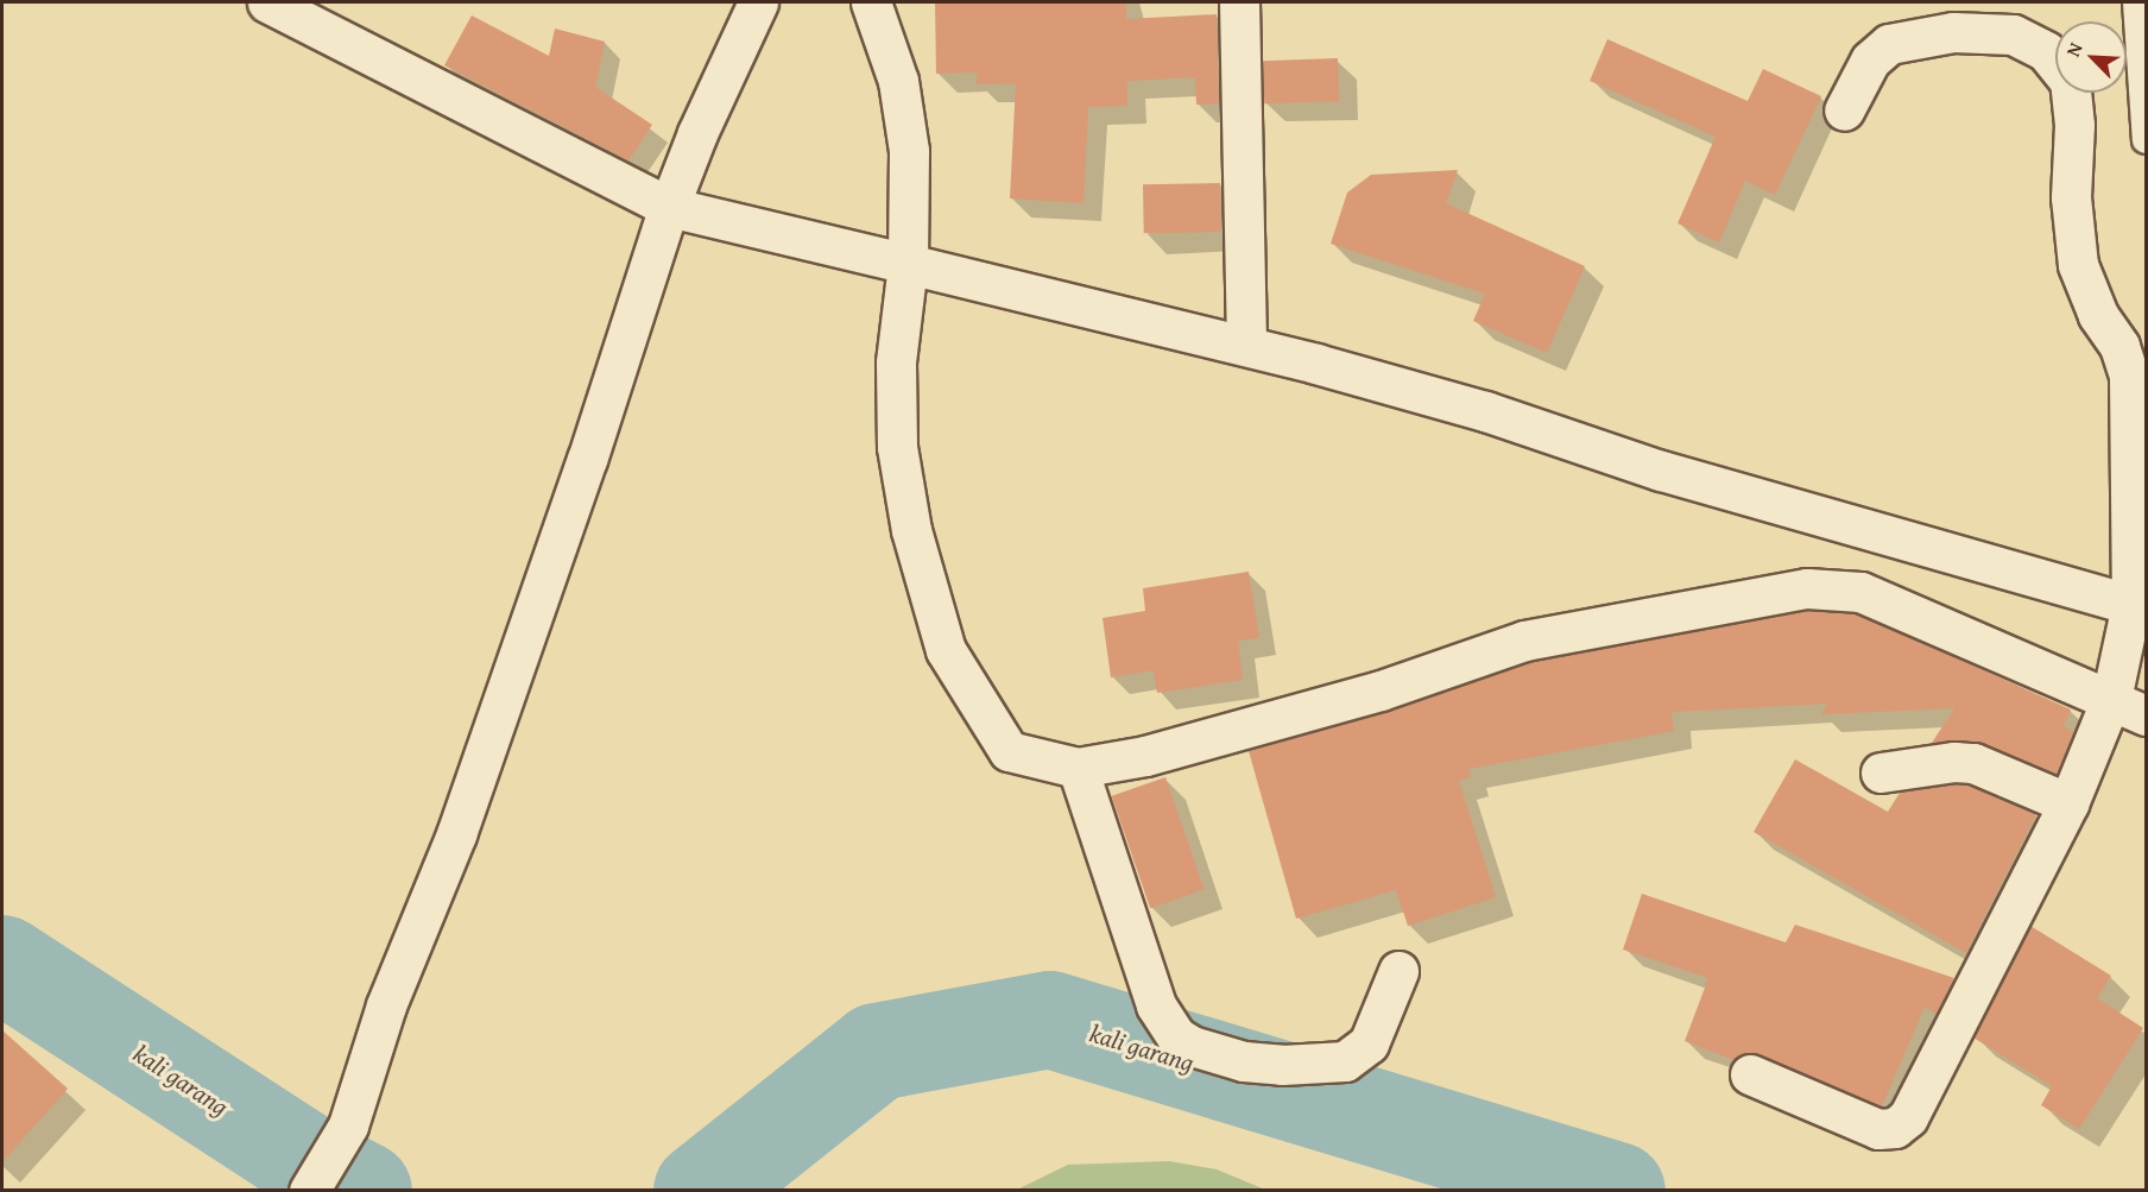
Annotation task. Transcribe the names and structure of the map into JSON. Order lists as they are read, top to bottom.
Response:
{
  "water": ["kali garang"],
  "north": "top left"
}
